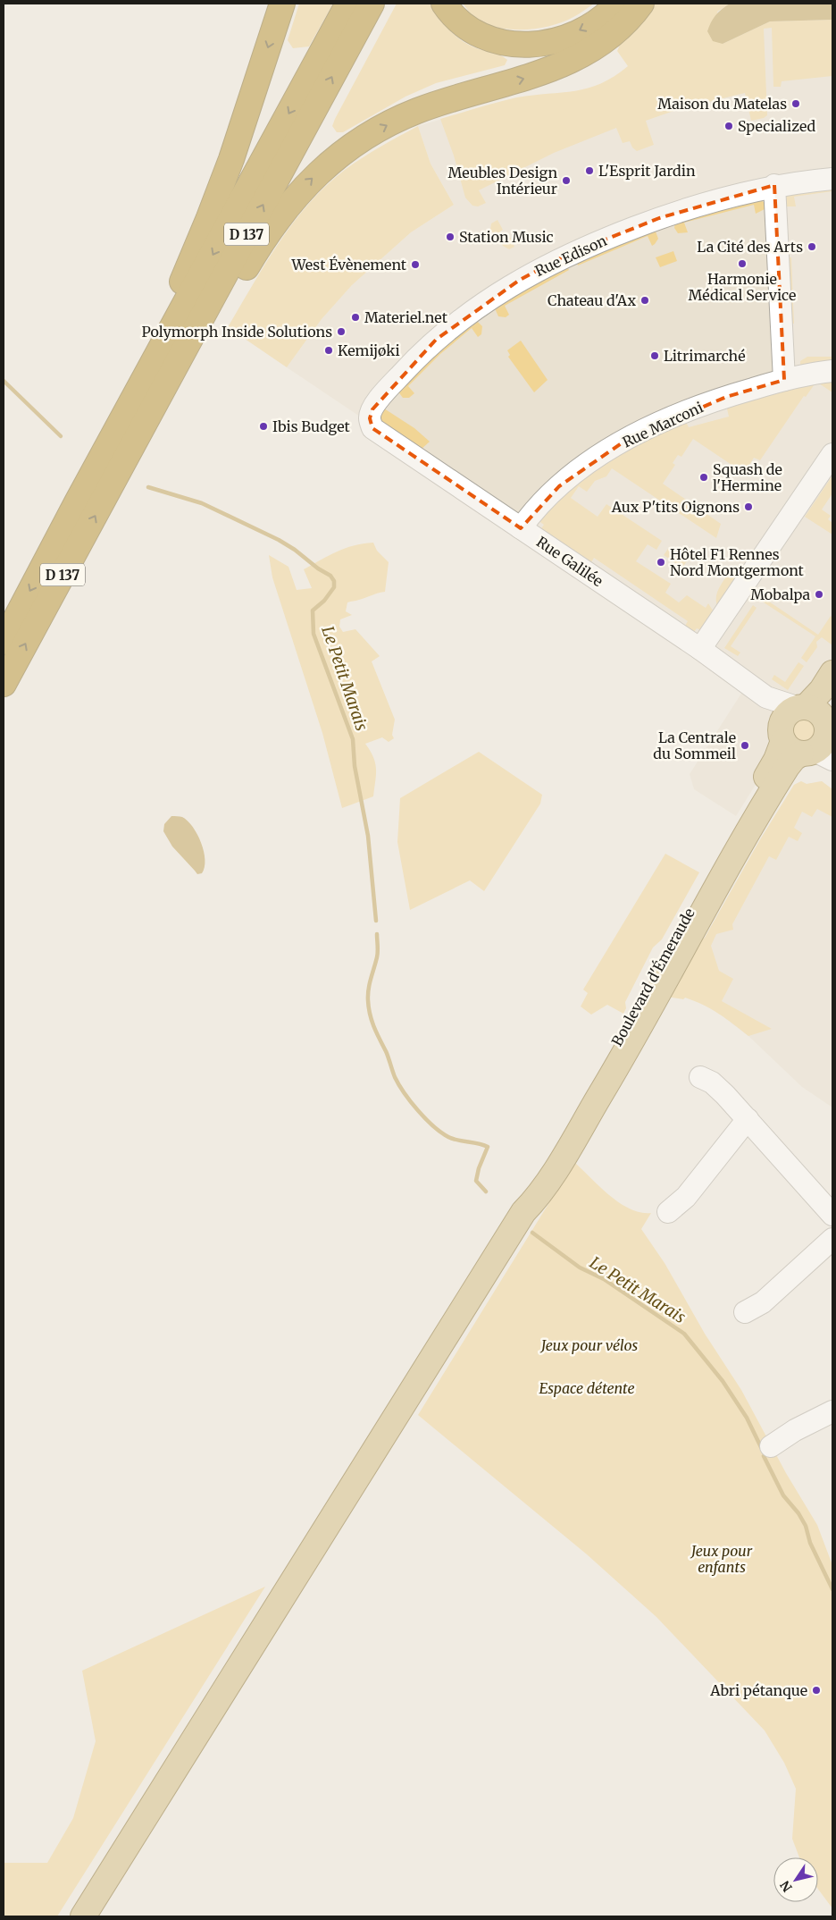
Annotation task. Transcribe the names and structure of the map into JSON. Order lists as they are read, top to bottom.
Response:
{
  "streets": {
    "highway": ["D 137"],
    "main road": ["Boulevard d'Émeraude"],
    "street": ["Rue Edison", "Rue Marconi", "Rue Galilée"]
  },
  "crossings": [
    ["Rue Edison", "Rue Galilée"],
    ["Rue Marconi", "Rue Galilée"],
    ["Rue Galilée", "Boulevard d'Émeraude"]
  ],
  "water": ["Le Petit Marais"],
  "parks": ["Jeux pour vélos", "Espace détente", "Jeux pour enfants"],
  "places": [
    "Maison du Matelas",
    "Specialized",
    "L'Esprit Jardin",
    "Meubles Design Intérieur",
    "Station Music",
    "La Cité des Arts",
    "Harmonie Médical Service",
    "West Évènement",
    "Chateau d'Ax",
    "Materiel.net",
    "Polymorph Inside Solutions",
    "Kemijøki",
    "Litrimarché",
    "Ibis Budget",
    "Squash de l'Hermine",
    "Aux P'tits Oignons",
    "Hôtel F1 Rennes Nord Montgermont",
    "Mobalpa",
    "La Centrale du Sommeil",
    "Abri pétanque"
  ],
  "north": "bottom left"
}
